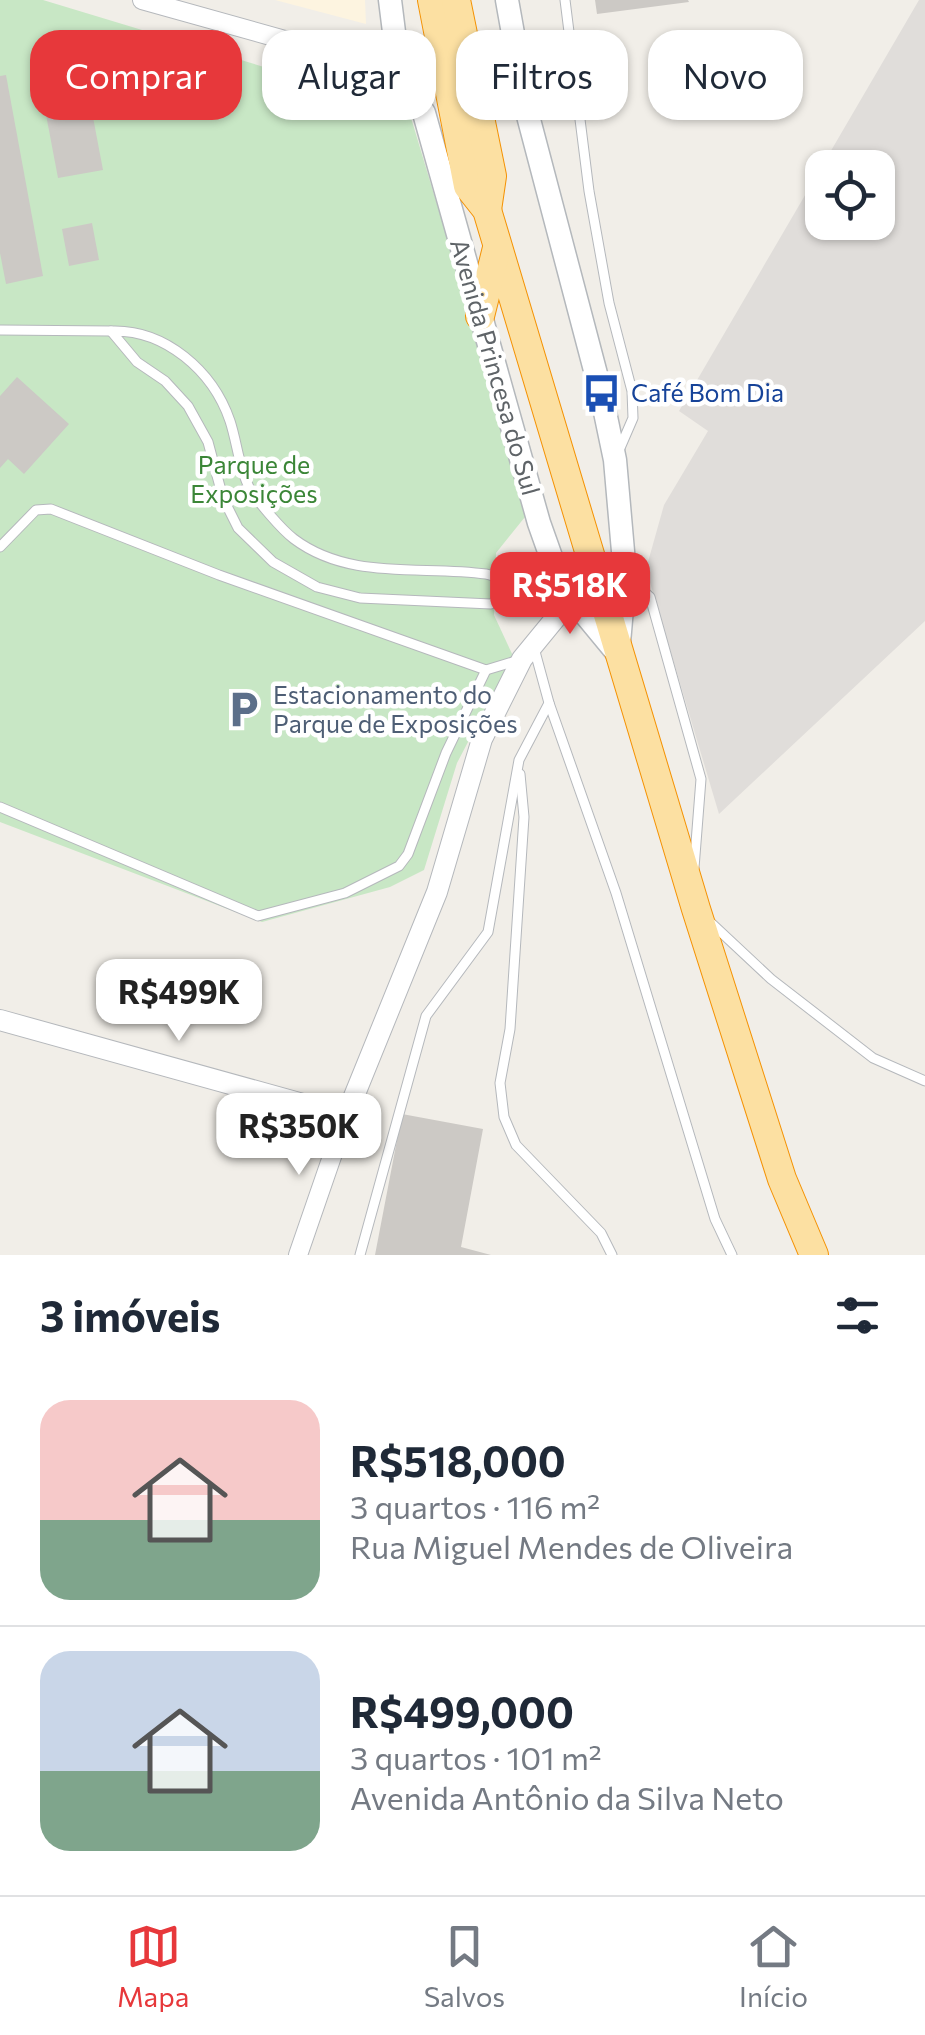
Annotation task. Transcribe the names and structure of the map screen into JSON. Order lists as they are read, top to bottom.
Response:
{
  "streets": {
    "main road": ["Avenida Princesa do Sul"]
  },
  "parks": ["Parque de Exposições"],
  "places": {
    "bus stop": ["Café Bom Dia"],
    "parking": ["Estacionamento do Parque de Exposições"]
  },
  "page": {
    "chip": [
      "Comprar",
      "Alugar",
      "Filtros",
      "Novo"
    ],
    "price": ["R$518K", "R$499K", "R$350K"],
    "heading": "3 imóveis",
    "list": [
      {
        "name": "R$518,000",
        "note": "3 quartos · 116 m² · Rua Miguel Mendes de Oliveira"
      },
      {
        "name": "R$499,000",
        "note": "3 quartos · 101 m² · Avenida Antônio da Silva Neto"
      }
    ],
    "tabs": ["Mapa", "Salvos", "Início"]
  }
}
